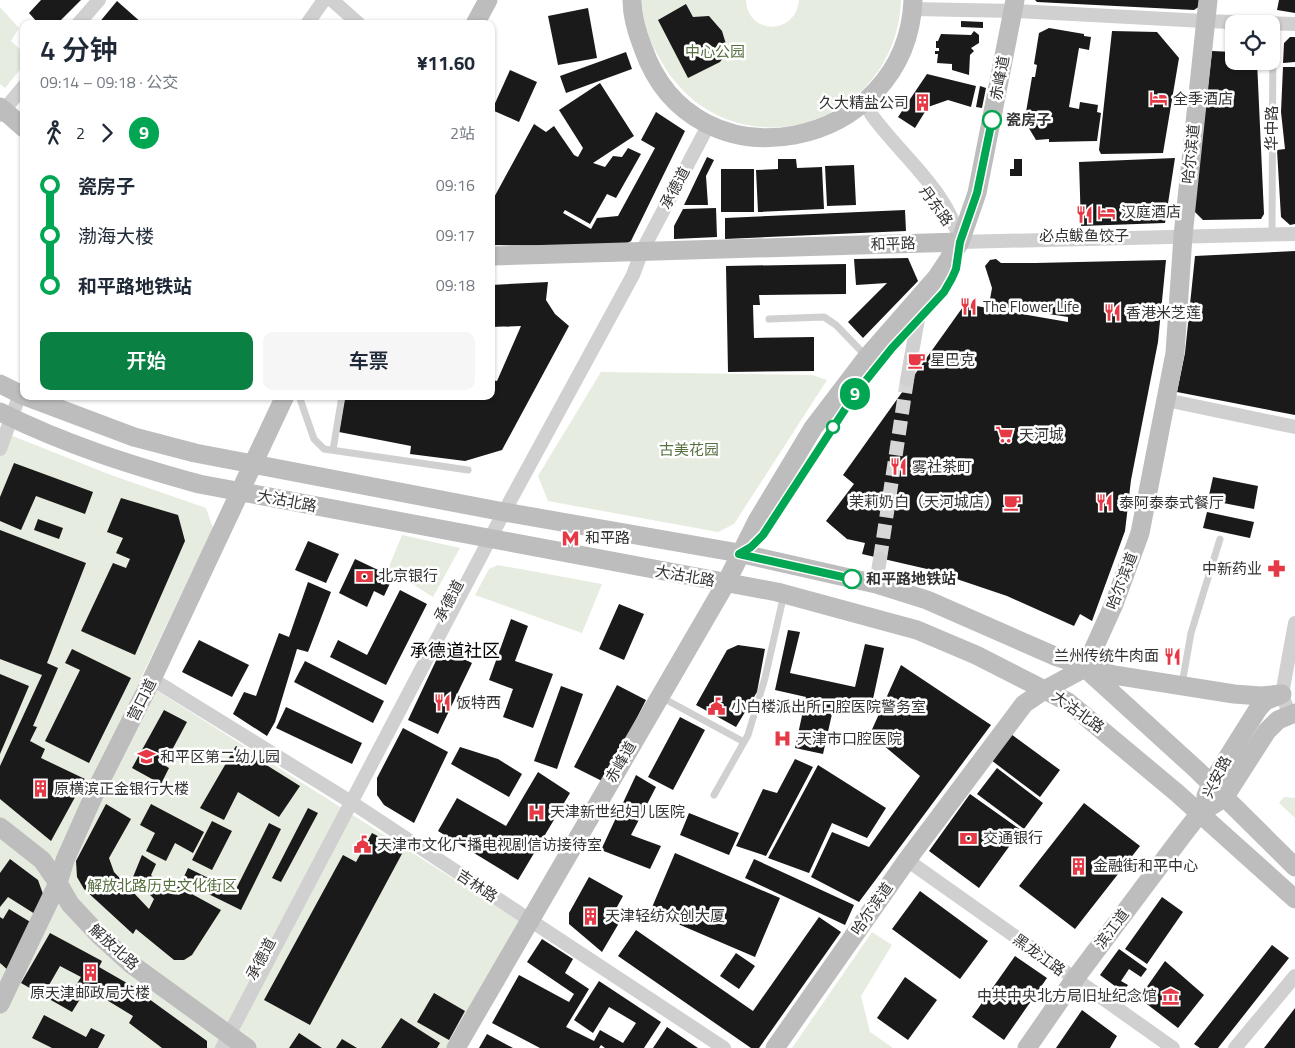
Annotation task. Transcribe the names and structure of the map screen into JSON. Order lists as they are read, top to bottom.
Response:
{
  "streets": {
    "main road": [
      "赤峰道",
      "哈尔滨道",
      "和平路",
      "大沽北路",
      "营口道",
      "兴安路",
      "滨江道",
      "解放北路"
    ],
    "street": [
      "承德道",
      "丹东路",
      "吉林路",
      "黑龙江路"
    ],
    "lane": ["华中路"]
  },
  "crossings": [
    ["赤峰道", "丹东路"],
    ["赤峰道", "和平路"],
    ["赤峰道", "大沽北路"],
    ["赤峰道", "吉林路"],
    ["华中路", "和平路"],
    ["哈尔滨道", "和平路"],
    ["哈尔滨道", "大沽北路"],
    ["哈尔滨道", "黑龙江路"],
    ["承德道", "和平路"],
    ["承德道", "大沽北路"],
    ["承德道", "吉林路"],
    ["承德道", "解放北路"],
    ["丹东路", "和平路"],
    ["大沽北路", "营口道"],
    ["大沽北路", "兴安路"],
    ["大沽北路", "滨江道"],
    ["营口道", "吉林路"],
    ["营口道", "解放北路"],
    ["兴安路", "滨江道"],
    ["滨江道", "黑龙江路"]
  ],
  "districts": ["承德道社区"],
  "parks": ["中心公园", "古美花园", "解放北路历史文化街区"],
  "places": {
    "hotel": ["全季酒店", "汉庭酒店"],
    "building": [
      "久大精盐公司",
      "原横滨正金银行大楼",
      "金融街和平中心",
      "天津轻纺众创大厦",
      "原天津邮政局大楼"
    ],
    "other": ["瓷房子", "和平路地铁站"],
    "restaurant": [
      "必点鲅鱼饺子",
      "The Flower Life",
      "香港米芝莲",
      "雾社茶町",
      "泰阿泰泰式餐厅",
      "兰州传统牛肉面",
      "饭特西"
    ],
    "cafe": ["星巴克", "茉莉奶白（天河城店）"],
    "supermarket": ["天河城"],
    "metro station": ["和平路"],
    "pharmacy": ["中新药业"],
    "bank": ["北京银行", "交通银行"],
    "public building": ["小白楼派出所口腔医院警务室", "天津市文化广播电视剧信访接待室"],
    "hospital": ["天津市口腔医院", "天津新世纪妇儿医院"],
    "school or university": ["和平区第二幼儿园"],
    "museum": ["中共中央北方局旧址纪念馆"]
  },
  "lines": ["bus line 9"],
  "page": {
    "on_map": "9",
    "heading": ["4 分钟", "09:14 – 09:18 · 公交", "¥11.60"],
    "legs": ["2", "9", "2站"],
    "list": [
      {
        "name": "瓷房子",
        "value": "09:16"
      },
      {
        "name": "渤海大楼",
        "value": "09:17"
      },
      {
        "name": "和平路地铁站",
        "value": "09:18"
      }
    ],
    "buttons": ["开始", "车票"]
  }
}
